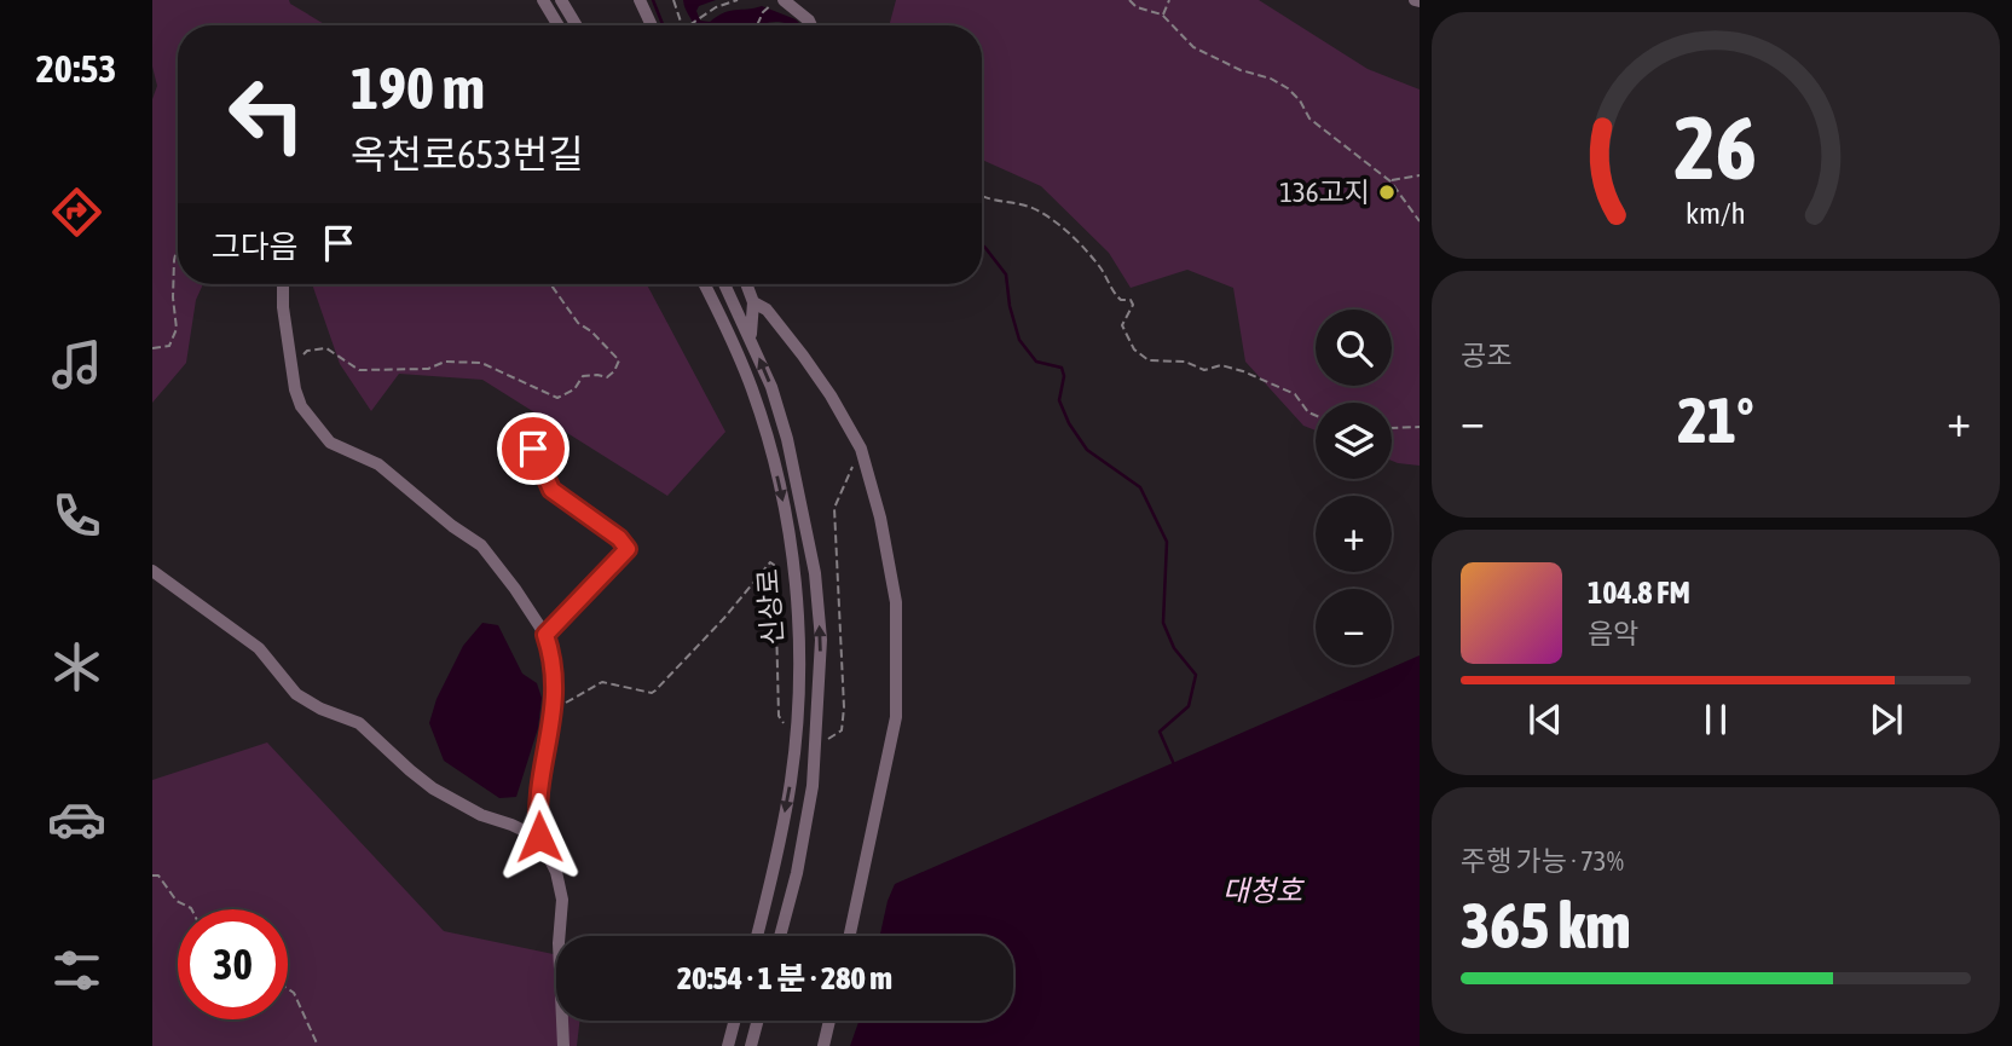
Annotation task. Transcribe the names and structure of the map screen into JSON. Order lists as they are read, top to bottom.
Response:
{
  "streets": {
    "street": ["신상로"]
  },
  "water": ["대청호"],
  "places": ["136고지"],
  "page": {
    "tabs": "20:53",
    "turn": ["190 m", "옥천로653번길"],
    "then": "그다음",
    "tile": [
      "공조",
      ["주행 가능 · 73%", "365 km"]
    ],
    "map_buttons": ["+", "−"],
    "heat": ["−", "21°", "+"],
    "song": ["104.8 FM", "음악"],
    "limit": "30",
    "trip": "20:54 · 1 분 · 280 m",
    "gauge": ["26", "km/h"]
  }
}
